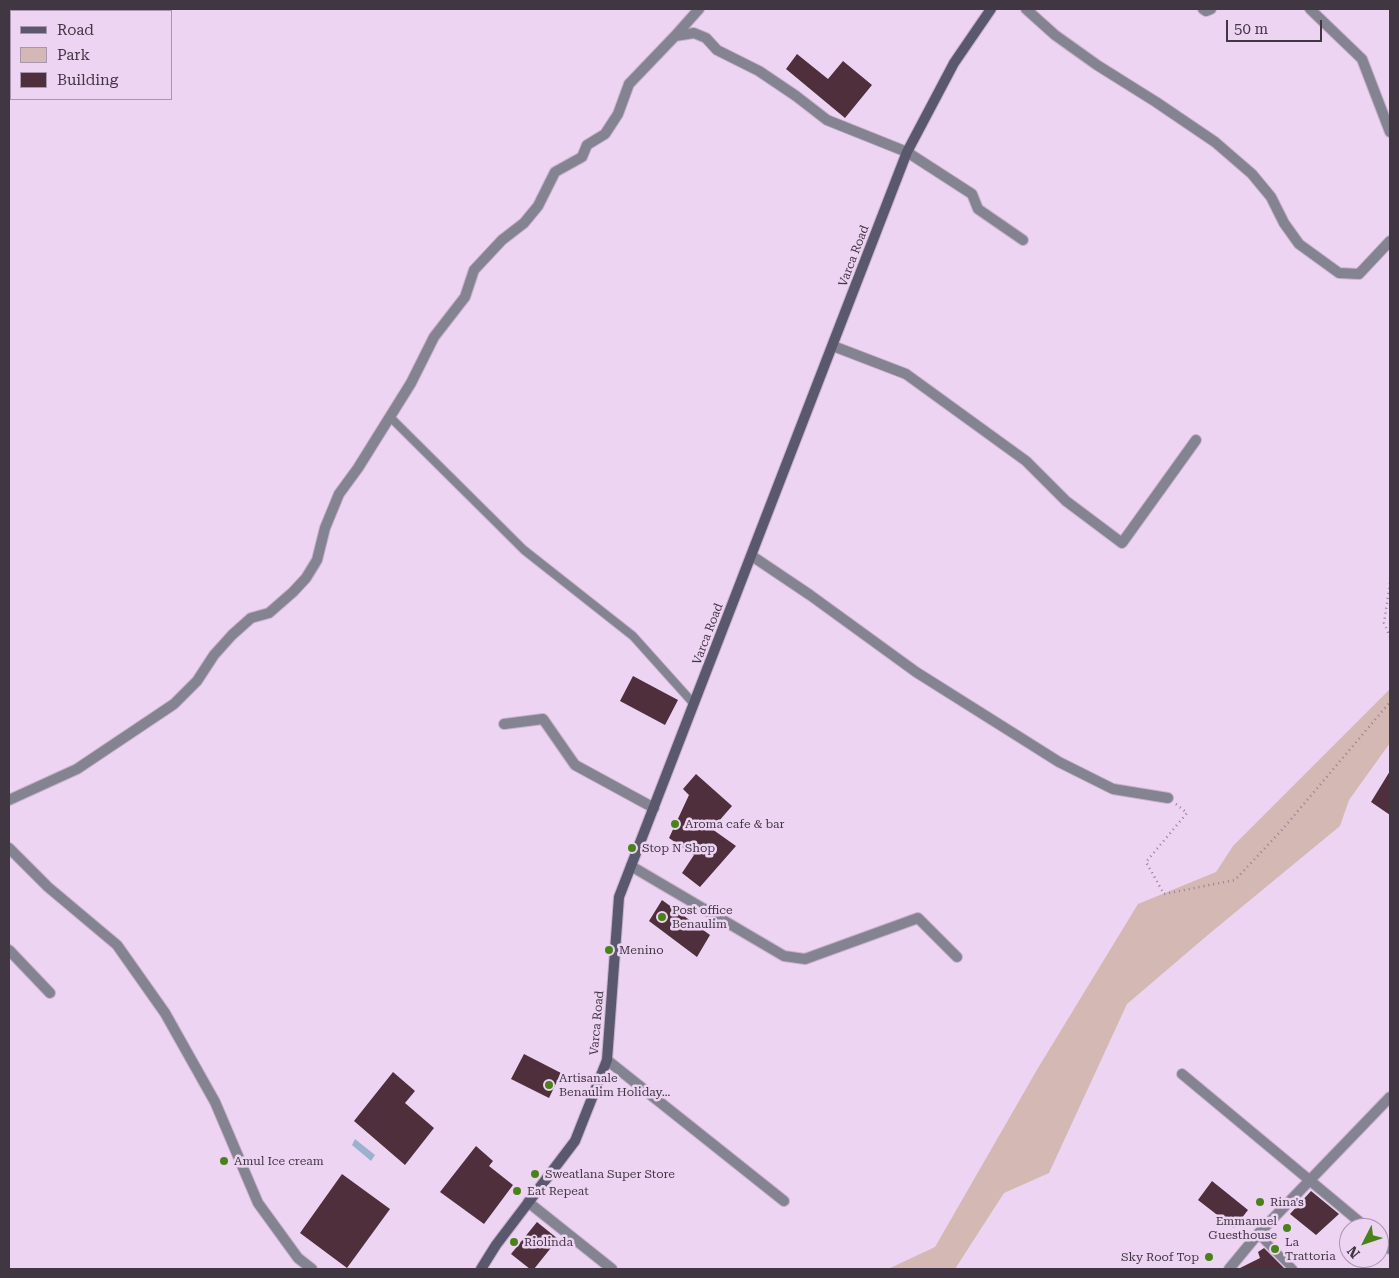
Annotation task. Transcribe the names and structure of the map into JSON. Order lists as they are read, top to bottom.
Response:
{
  "streets": {
    "main road": ["Varca Road"]
  },
  "places": [
    "Aroma cafe & bar",
    "Stop N Shop",
    "Post office Benaulim",
    "Menino",
    "Artisanale Benaulim Holiday…",
    "Amul Ice cream",
    "Sweatlana Super Store",
    "Eat Repeat",
    "Rina's",
    "Emmanuel Guesthouse",
    "Riolinda",
    "La Trattoria",
    "Sky Roof Top"
  ],
  "legend": ["Road", "Park", "Building"],
  "scale_bar": "50 m",
  "north": "bottom left"
}
